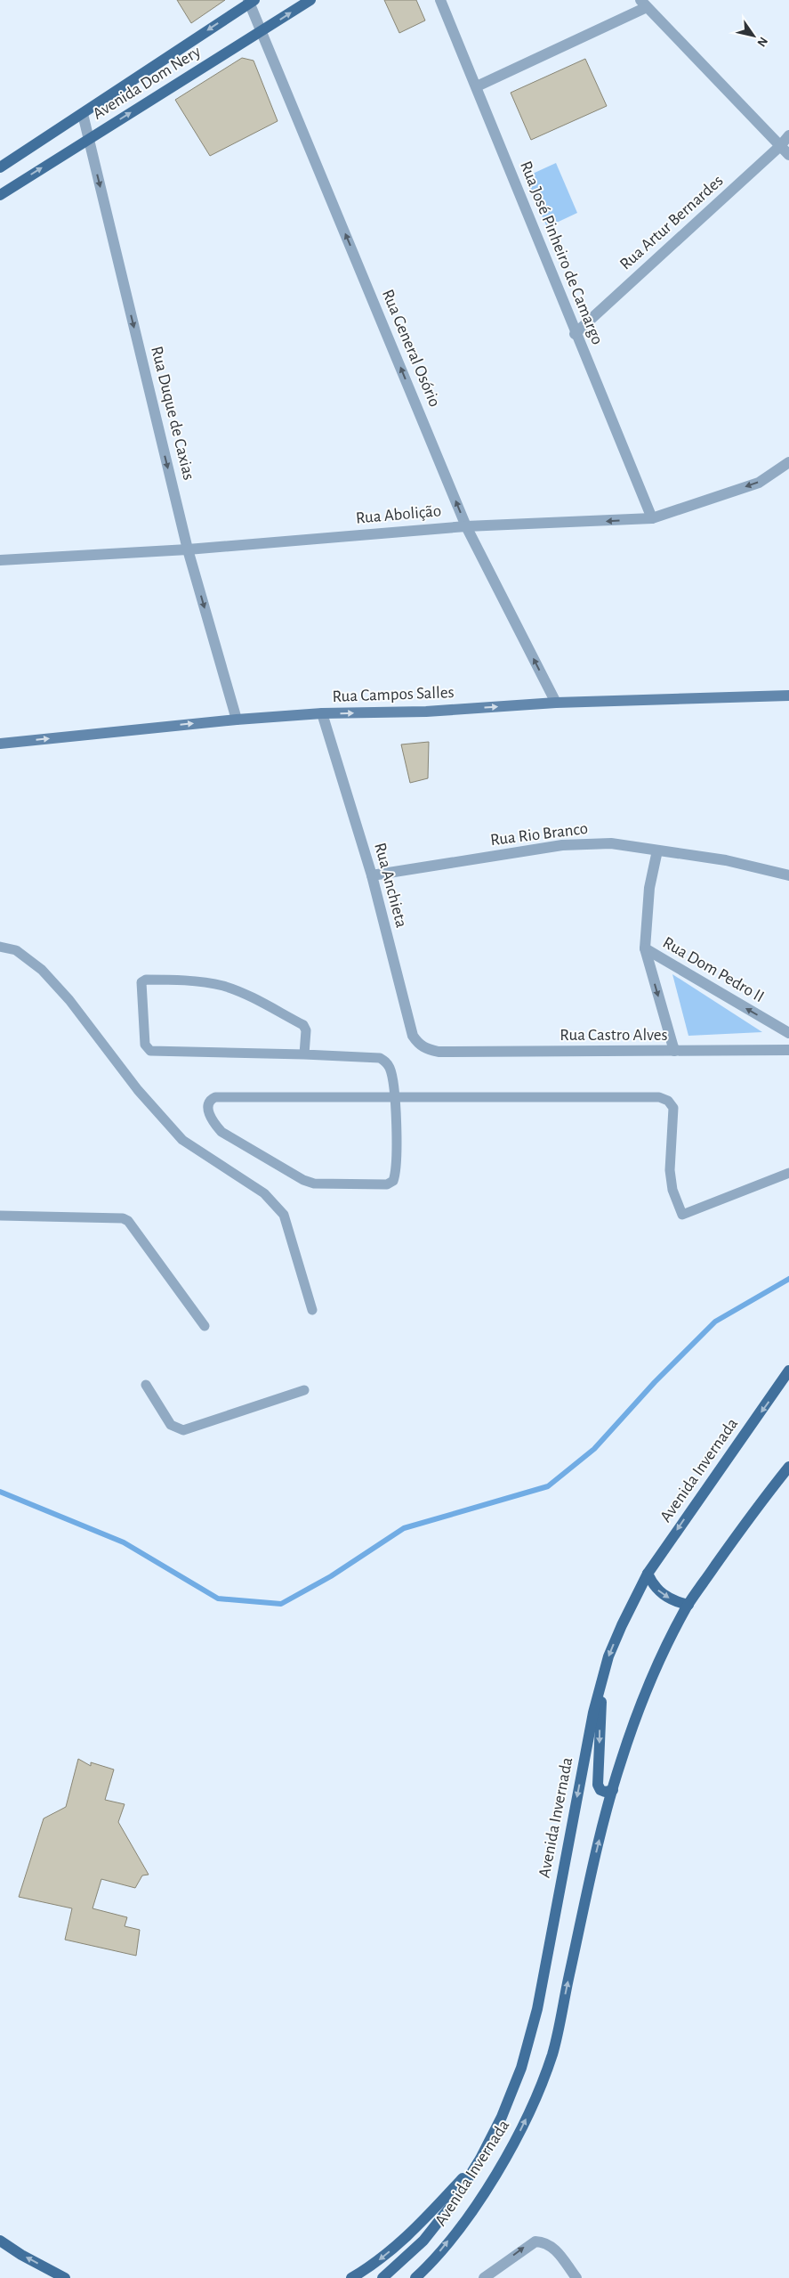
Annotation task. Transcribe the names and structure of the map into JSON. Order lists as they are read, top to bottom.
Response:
{
  "streets": {
    "main road": ["Avenida Dom Nery", "Rua Campos Salles", "Avenida Invernada"],
    "street": [
      "Rua Artur Bernardes",
      "Rua José Pinheiro de Camargo",
      "Rua General Osório",
      "Rua Duque de Caxias",
      "Rua Abolição",
      "Rua Rio Branco",
      "Rua Anchieta",
      "Rua Dom Pedro II",
      "Rua Castro Alves"
    ]
  },
  "crossings": [
    ["Avenida Dom Nery", "Rua General Osório"],
    ["Avenida Dom Nery", "Rua Duque de Caxias"],
    ["Rua Artur Bernardes", "Rua José Pinheiro de Camargo"],
    ["Rua José Pinheiro de Camargo", "Rua Abolição"],
    ["Rua General Osório", "Rua Abolição"],
    ["Rua General Osório", "Rua Campos Salles"],
    ["Rua Duque de Caxias", "Rua Abolição"],
    ["Rua Duque de Caxias", "Rua Campos Salles"],
    ["Rua Campos Salles", "Rua Anchieta"],
    ["Rua Rio Branco", "Rua Anchieta"],
    ["Rua Rio Branco", "Rua Dom Pedro II"],
    ["Rua Anchieta", "Rua Castro Alves"],
    ["Rua Dom Pedro II", "Rua Castro Alves"]
  ],
  "one_way": [
    "Rua General Osório",
    "Rua Duque de Caxias",
    "Rua Abolição",
    "Rua Campos Salles"
  ],
  "north": "bottom right"
}
